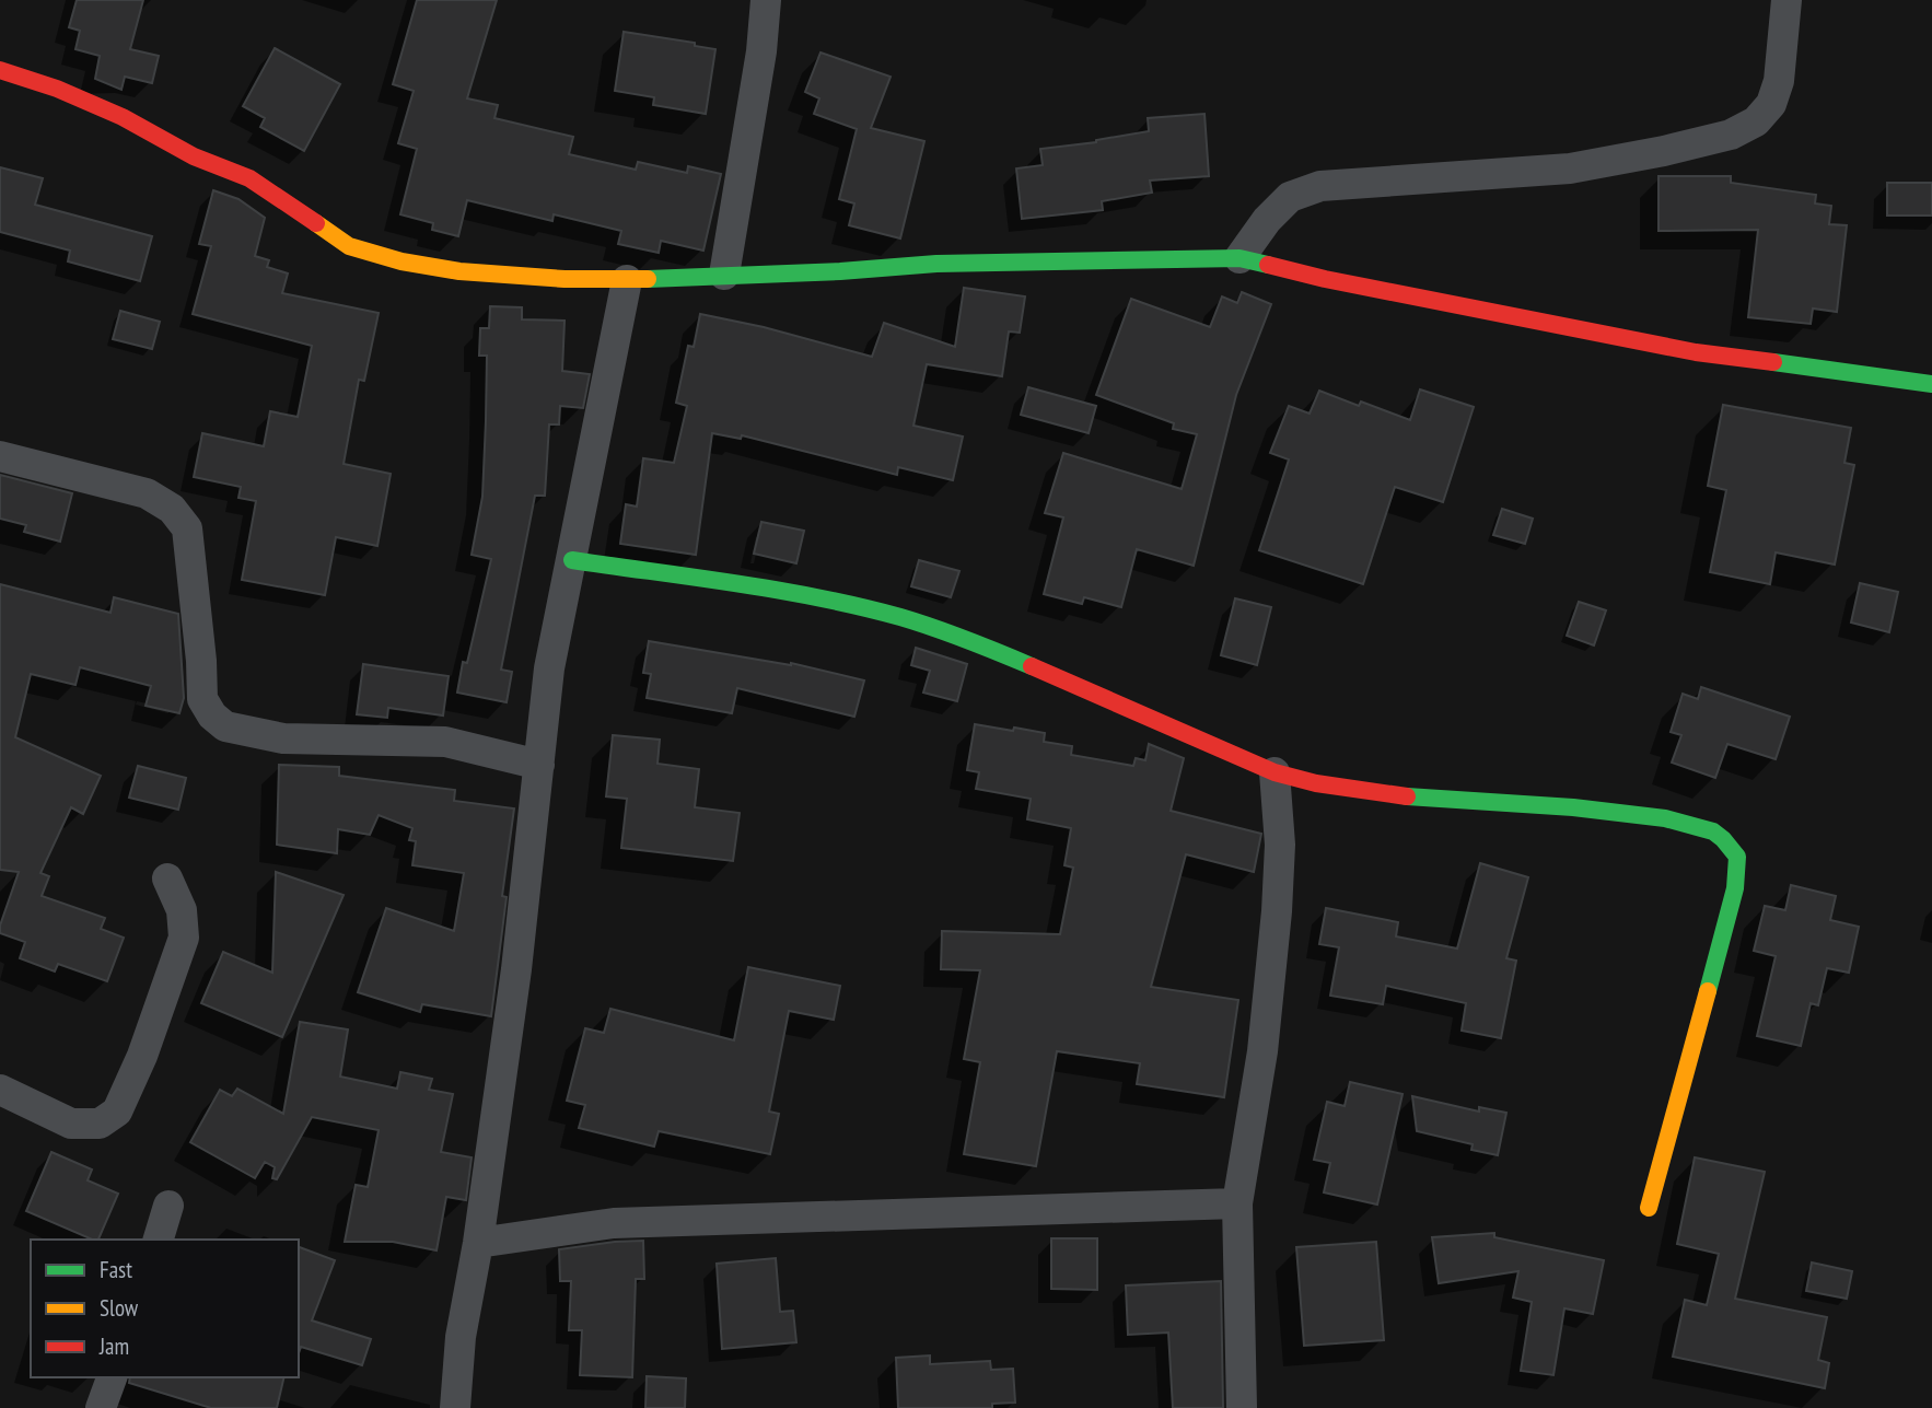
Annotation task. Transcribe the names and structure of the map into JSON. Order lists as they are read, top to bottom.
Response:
{
  "legend": ["Fast", "Slow", "Jam"]
}
